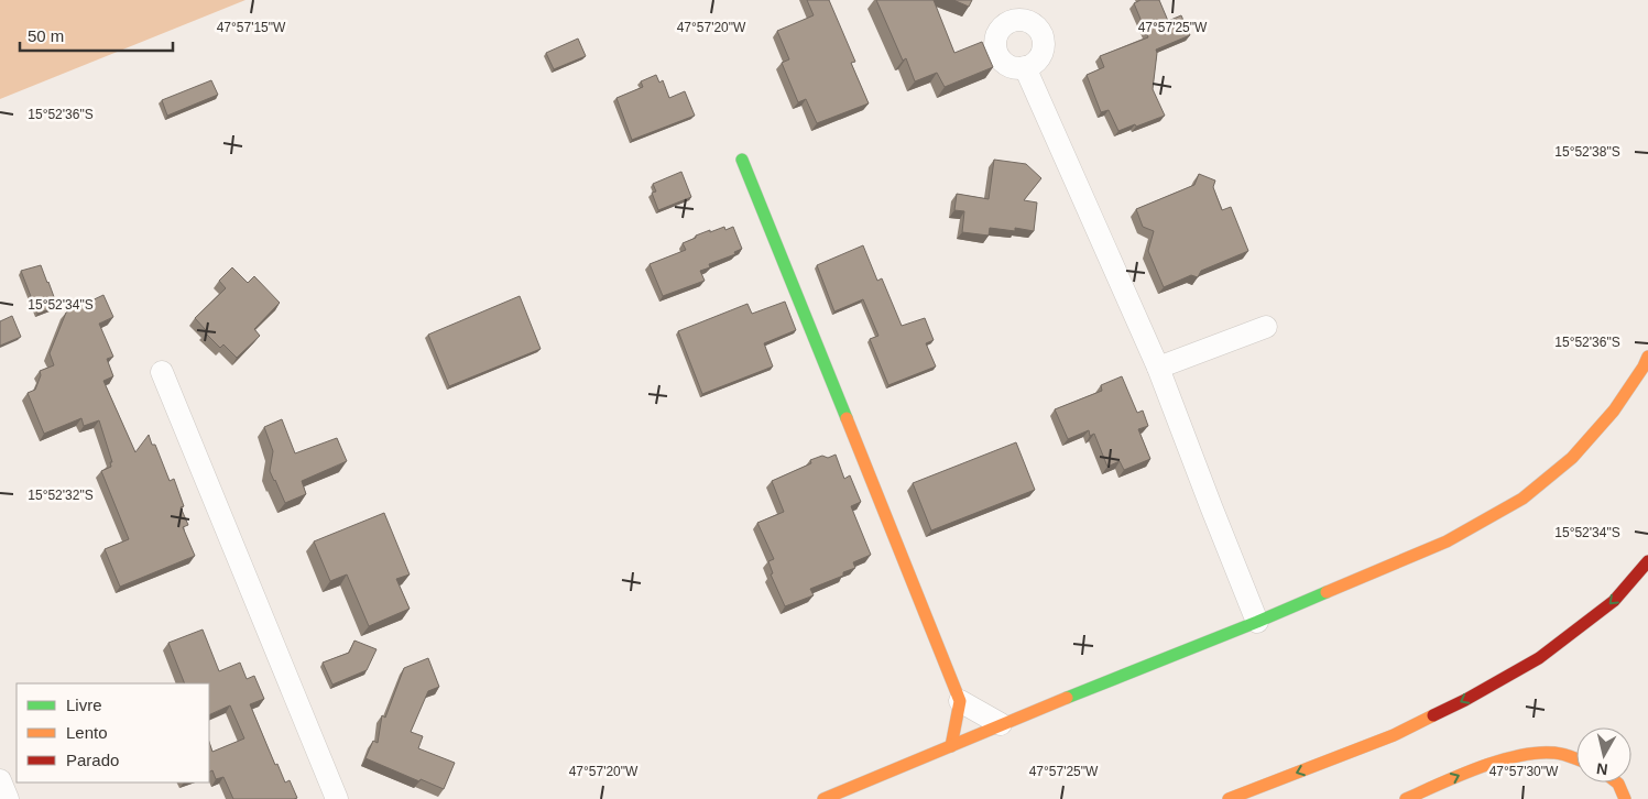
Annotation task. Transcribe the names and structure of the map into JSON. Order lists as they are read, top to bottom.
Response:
{
  "legend": ["Livre", "Lento", "Parado"],
  "scale_bar": "50 m",
  "north": "bottom",
  "coordinates": [
    "47°57'15\"W",
    "47°57'20\"W",
    "47°57'25\"W",
    "15°52'36\"S",
    "15°52'38\"S",
    "15°52'34\"S",
    "15°52'32\"S",
    "47°57'30\"W"
  ]
}
